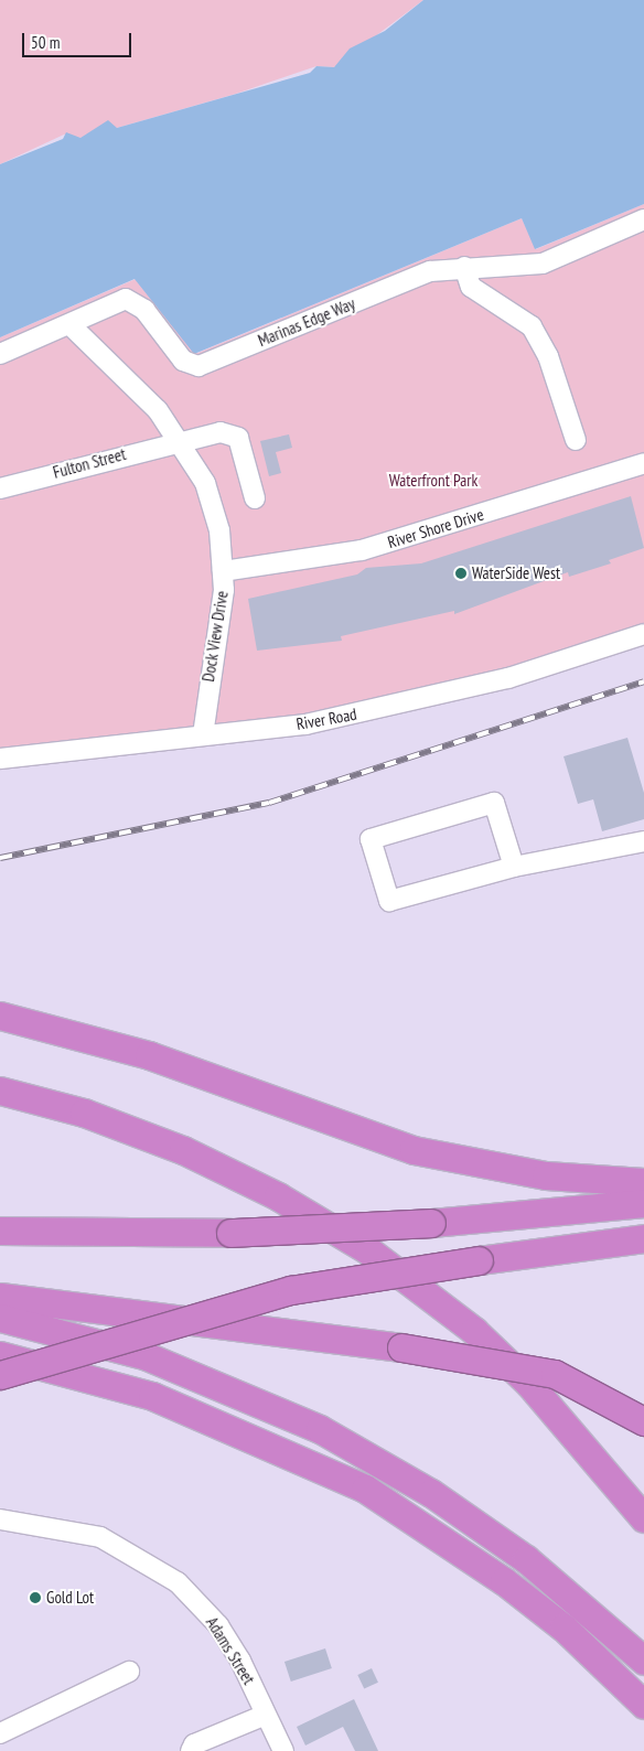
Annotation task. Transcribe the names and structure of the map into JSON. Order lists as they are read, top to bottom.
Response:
{
  "streets": {
    "street": [
      "Marinas Edge Way",
      "Fulton Street",
      "River Shore Drive",
      "Dock View Drive",
      "River Road",
      "Adams Street"
    ]
  },
  "crossings": [
    ["Marinas Edge Way", "Dock View Drive"],
    ["Fulton Street", "Dock View Drive"],
    ["River Shore Drive", "Dock View Drive"],
    ["Dock View Drive", "River Road"]
  ],
  "parks": ["Waterfront Park"],
  "places": ["WaterSide West", "Gold Lot"],
  "scale_bar": "50 m"
}
